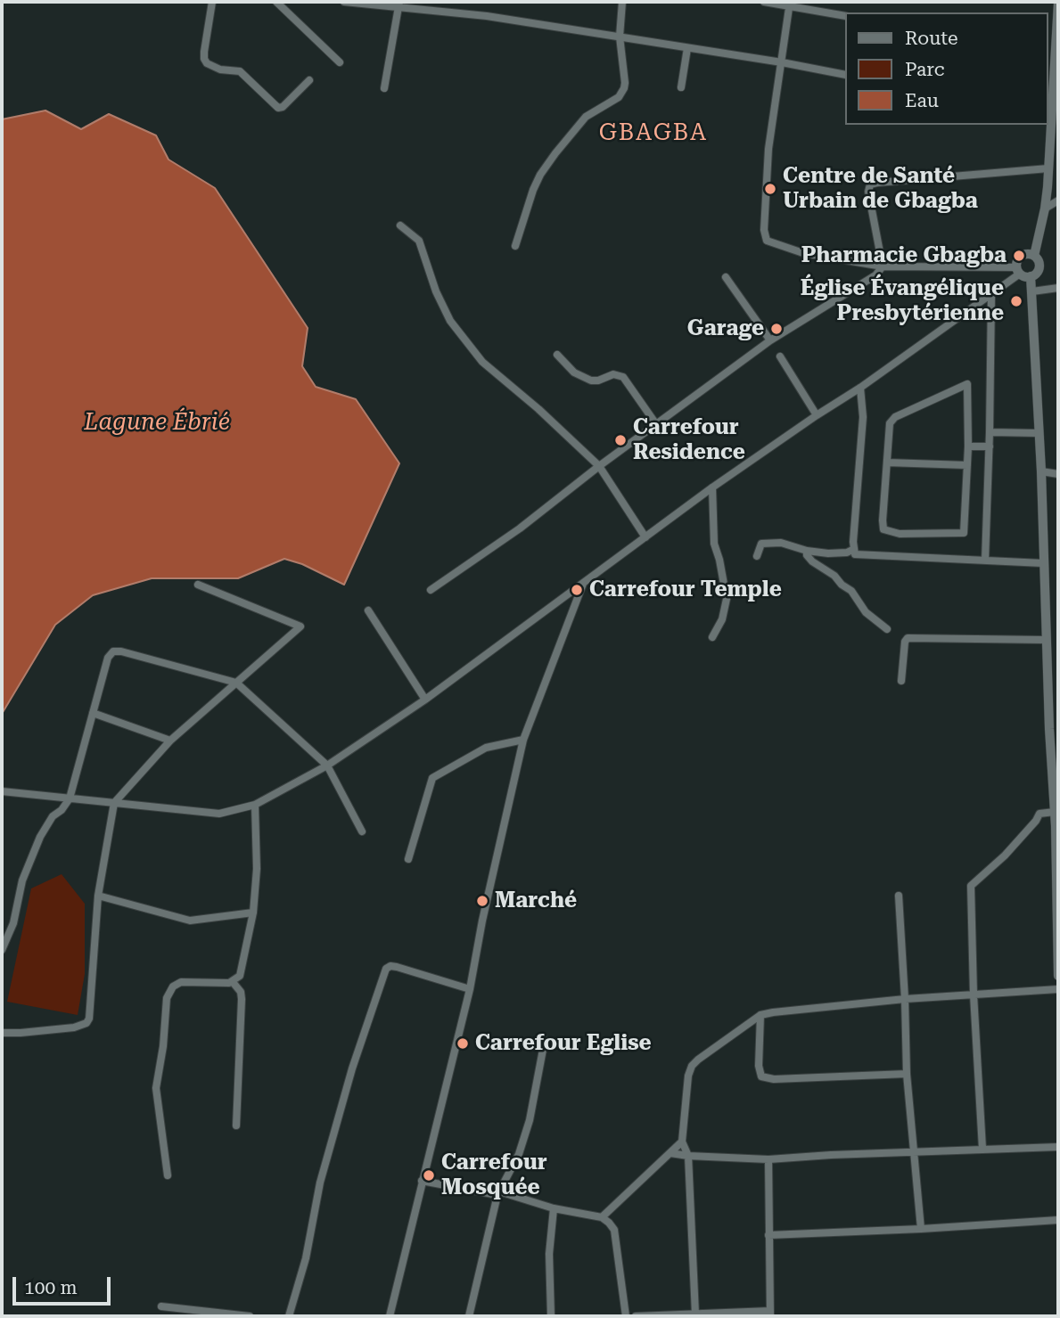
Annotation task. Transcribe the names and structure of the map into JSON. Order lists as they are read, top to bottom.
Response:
{
  "districts": ["GBAGBA"],
  "water": ["Lagune Ébrié"],
  "places": [
    "Centre de Santé Urbain de Gbagba",
    "Pharmacie Gbagba",
    "Église Évangélique Presbytérienne",
    "Garage",
    "Carrefour Residence",
    "Carrefour Temple",
    "Marché",
    "Carrefour Eglise",
    "Carrefour Mosquée"
  ],
  "legend": ["Route", "Parc", "Eau"],
  "scale_bar": "100 m"
}
